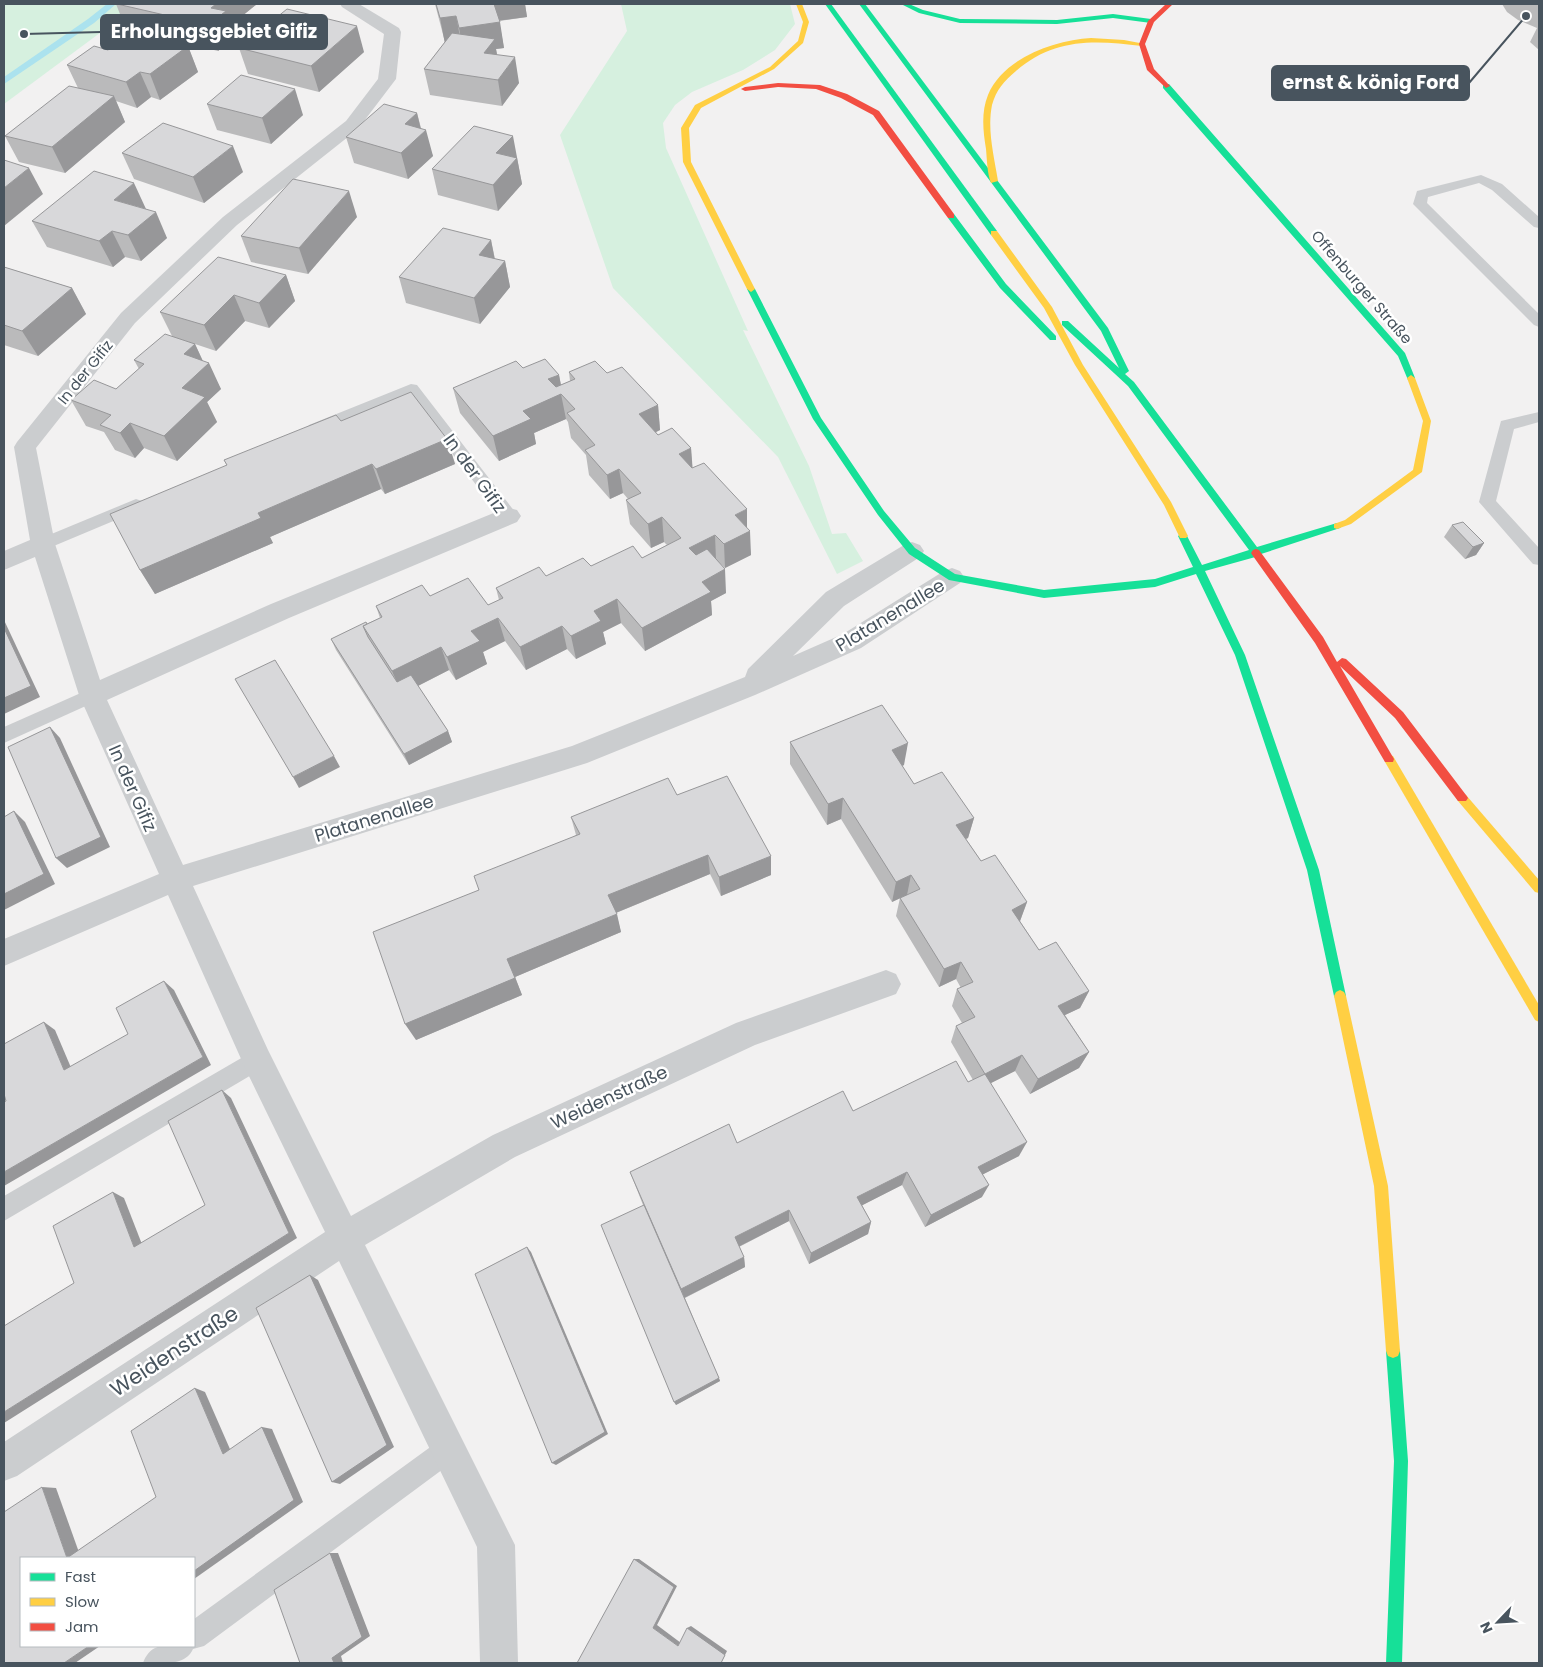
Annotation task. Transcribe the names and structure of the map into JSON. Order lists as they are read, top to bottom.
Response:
{
  "streets": {
    "main road": ["Offenburger Straße"],
    "street": ["In der Gifiz", "Platanenallee", "Weidenstraße"]
  },
  "crossings": [
    ["Offenburger Straße", "Platanenallee"],
    ["In der Gifiz", "Platanenallee"]
  ],
  "places": ["ernst & könig Ford", "Erholungsgebiet Gifiz"],
  "legend": ["Fast", "Slow", "Jam"],
  "north": "bottom left"
}
